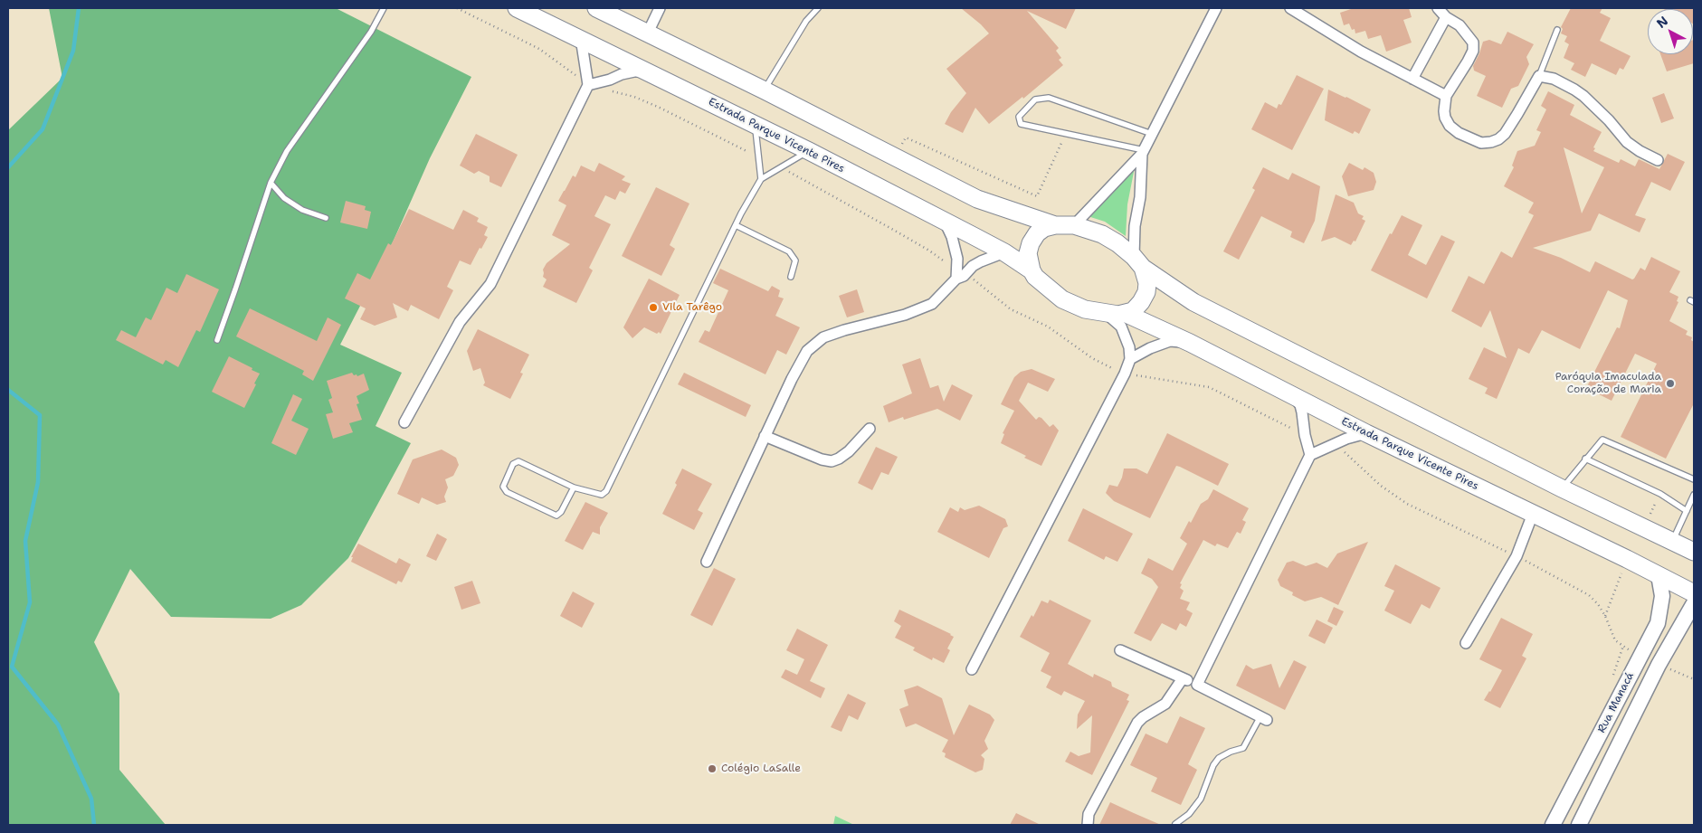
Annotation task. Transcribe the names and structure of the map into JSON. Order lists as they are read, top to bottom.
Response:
{
  "streets": {
    "main road": ["Estrada Parque Vicente Pires"],
    "street": ["Rua Manacá"]
  },
  "crossings": [
    ["Estrada Parque Vicente Pires", "Rua Manacá"]
  ],
  "places": ["Vila Tarêgo", "Paróquia Imaculada Coração de Maria", "Colégio LaSalle"],
  "north": "top left"
}
